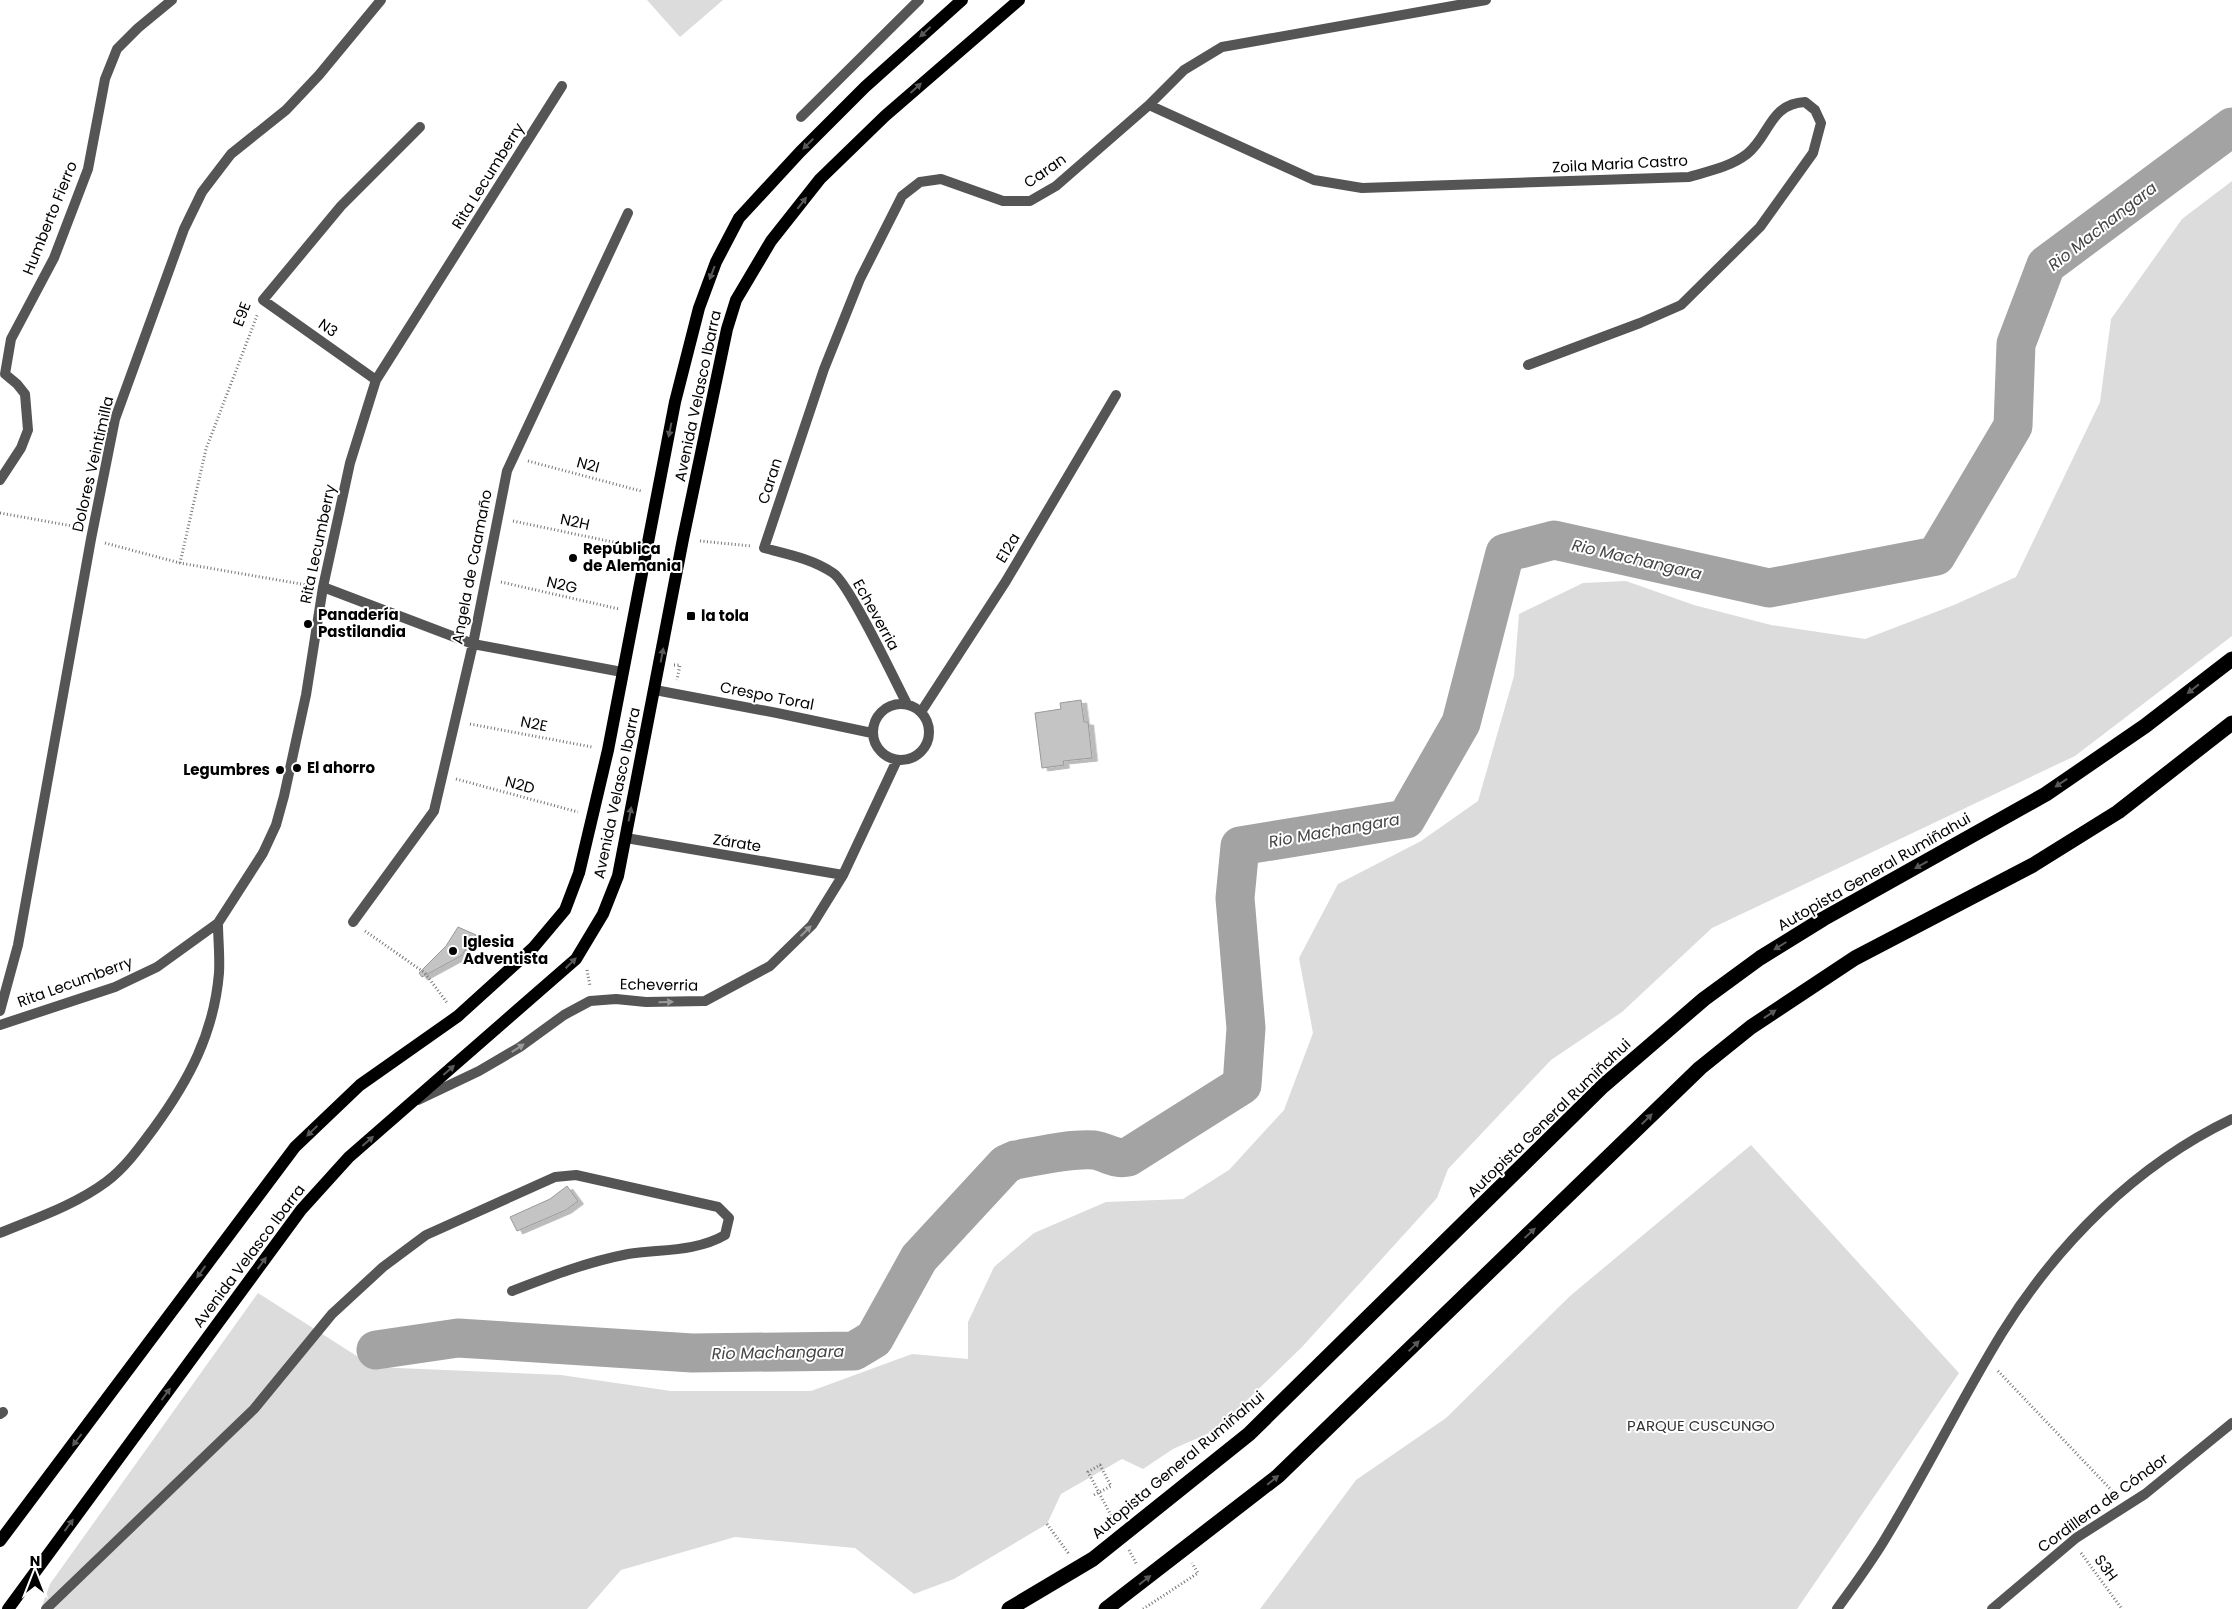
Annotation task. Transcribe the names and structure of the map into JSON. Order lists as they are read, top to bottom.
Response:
{
  "streets": {
    "highway": ["Autopista General Rumiñahui"],
    "main road": ["Avenida Velasco Ibarra"],
    "street": [
      "Zoila Maria Castro",
      "Caran",
      "Rita Lecumberry",
      "Humberto Fierro",
      "E9E",
      "N3",
      "Dolores Veintimilla",
      "E12a",
      "Angela de Caamaño",
      "Echeverria",
      "Crespo Toral",
      "Zárate",
      "Cordillera de Cóndor"
    ],
    "path": [
      "N2I",
      "N2H",
      "N2G",
      "N2E",
      "N2D",
      "S3H"
    ]
  },
  "crossings": [
    ["Zoila Maria Castro", "Caran"],
    ["Caran", "Echeverria"],
    ["Rita Lecumberry", "N3"],
    ["E9E", "N3"],
    ["Avenida Velasco Ibarra", "N2I"],
    ["Avenida Velasco Ibarra", "N2H"],
    ["Avenida Velasco Ibarra", "N2G"],
    ["Avenida Velasco Ibarra", "Echeverria"],
    ["Avenida Velasco Ibarra", "Crespo Toral"],
    ["Avenida Velasco Ibarra", "N2E"],
    ["Avenida Velasco Ibarra", "N2D"],
    ["Avenida Velasco Ibarra", "Zárate"],
    ["N2I", "Angela de Caamaño"],
    ["N2H", "Angela de Caamaño"],
    ["E12a", "Echeverria"],
    ["E12a", "Crespo Toral"],
    ["Angela de Caamaño", "N2G"],
    ["Angela de Caamaño", "N2E"],
    ["Angela de Caamaño", "N2D"],
    ["Echeverria", "Crespo Toral"],
    ["Echeverria", "Zárate"],
    ["Cordillera de Cóndor", "S3H"]
  ],
  "one_way": ["Echeverria"],
  "water": ["Rio Machangara"],
  "parks": ["PARQUE CUSCUNGO"],
  "places": {
    "other": [
      "República de Alemania",
      "Panadería Pastilandia",
      "El ahorro",
      "Legumbres",
      "Iglesia Adventista"
    ],
    "transit": ["la tola"]
  },
  "north": "top"
}
